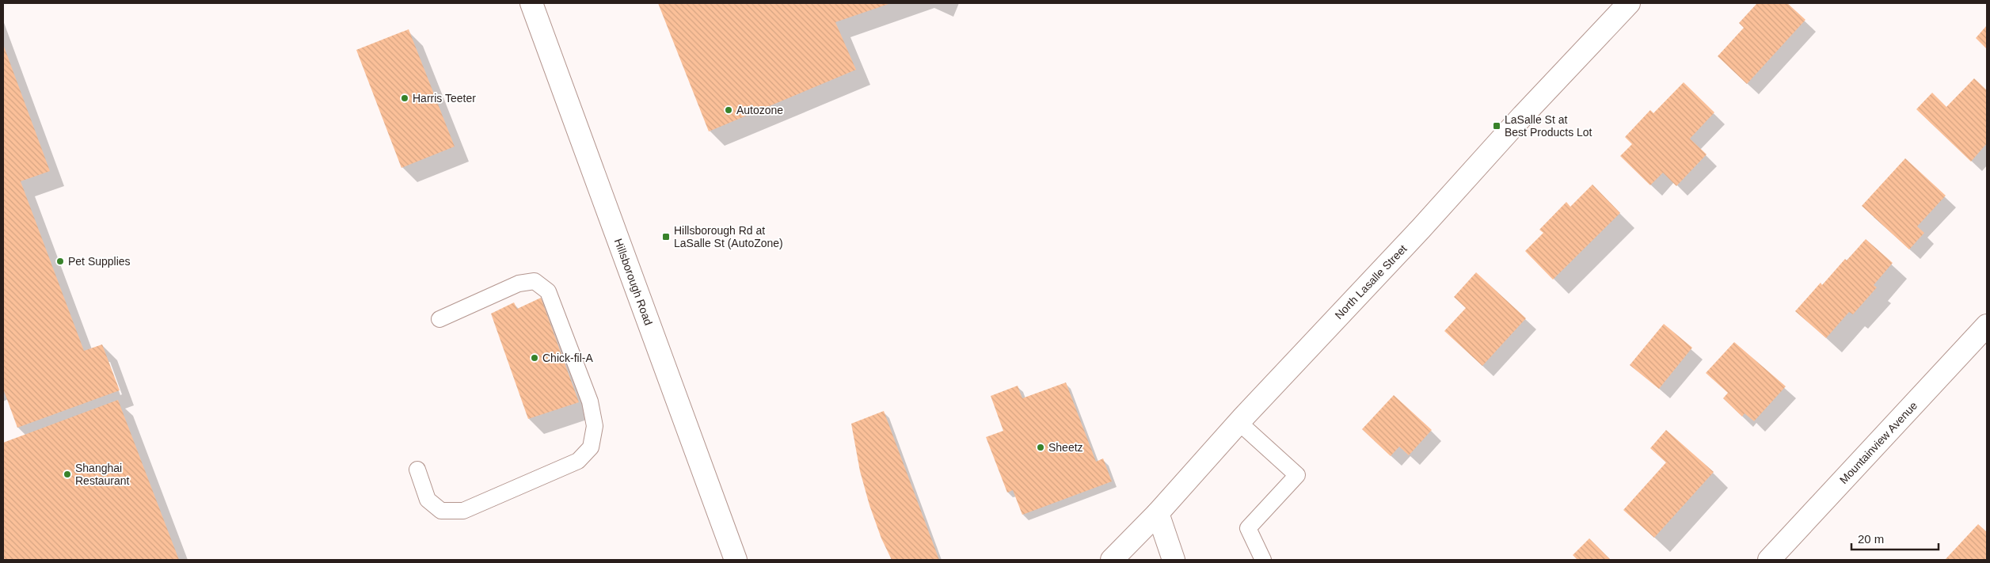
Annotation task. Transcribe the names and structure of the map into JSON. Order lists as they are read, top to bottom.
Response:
{
  "streets": {
    "street": ["Hillsborough Road", "North Lasalle Street", "Mountainview Avenue"]
  },
  "places": {
    "other": [
      "Harris Teeter",
      "Autozone",
      "Pet Supplies",
      "Chick-fil-A",
      "Sheetz",
      "Shanghai Restaurant"
    ],
    "transit": ["LaSalle St at Best Products Lot", "Hillsborough Rd at LaSalle St (AutoZone)"]
  },
  "scale_bar": "20 m"
}
